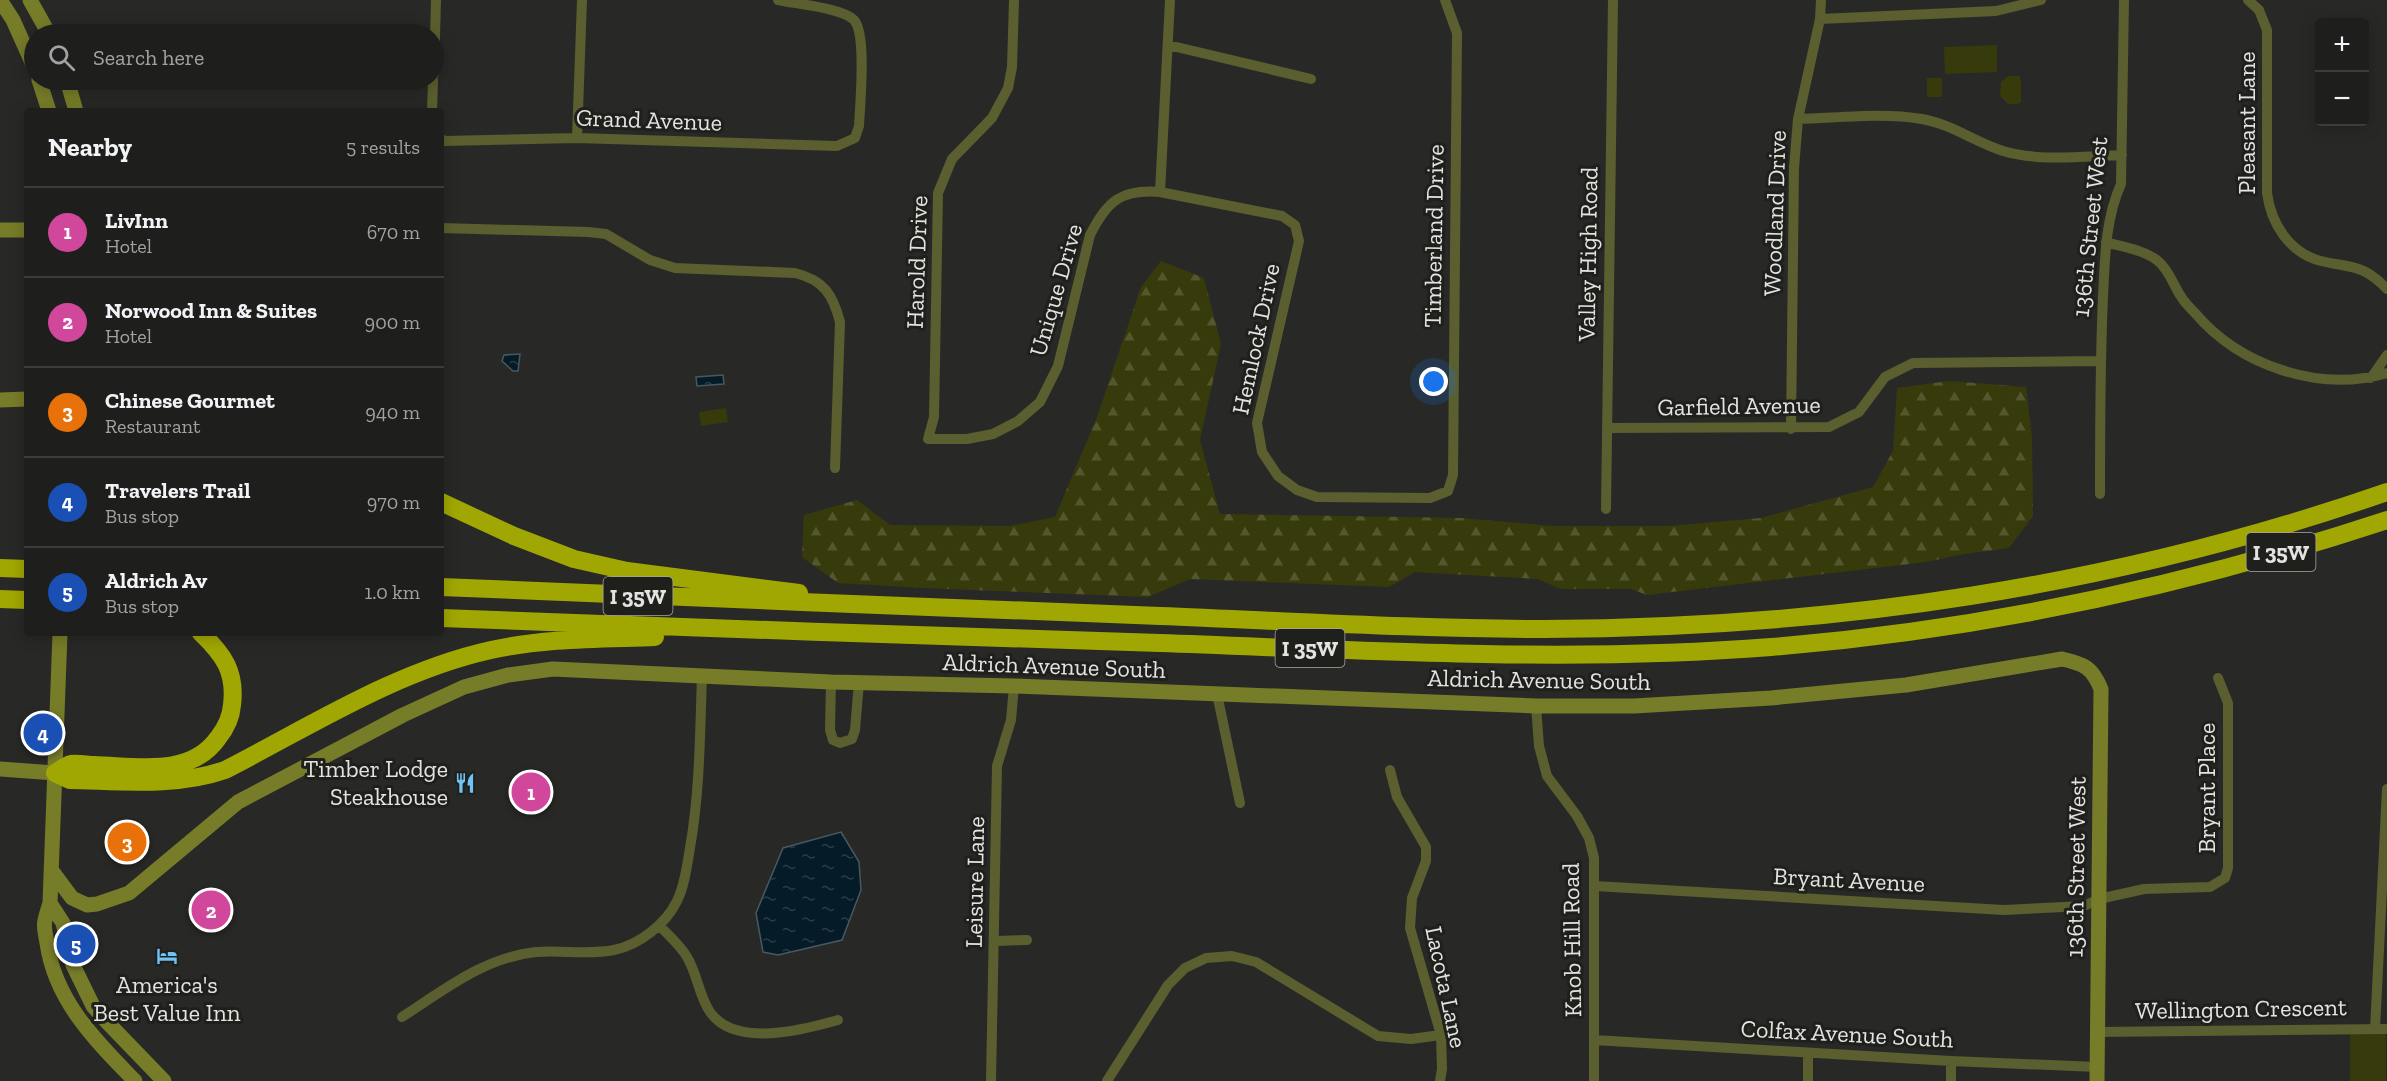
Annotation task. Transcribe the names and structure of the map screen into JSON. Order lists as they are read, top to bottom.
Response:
{
  "streets": {
    "highway": ["I 35W"],
    "street": [
      "Grand Avenue",
      "Pleasant Lane",
      "Woodland Drive",
      "136th Street West",
      "Timberland Drive",
      "Valley High Road",
      "Harold Drive",
      "Unique Drive",
      "Hemlock Drive",
      "Garfield Avenue",
      "Aldrich Avenue South",
      "Bryant Place",
      "Bryant Avenue",
      "Leisure Lane",
      "Knob Hill Road",
      "Lacota Lane",
      "Wellington Crescent",
      "Colfax Avenue South"
    ]
  },
  "crossings": [
    ["Woodland Drive", "Garfield Avenue"],
    ["136th Street West", "Garfield Avenue"],
    ["136th Street West", "Aldrich Avenue South"],
    ["136th Street West", "Bryant Place"],
    ["136th Street West", "Bryant Avenue"],
    ["136th Street West", "Wellington Crescent"],
    ["136th Street West", "Colfax Avenue South"],
    ["Timberland Drive", "Hemlock Drive"],
    ["Valley High Road", "Garfield Avenue"],
    ["Harold Drive", "Unique Drive"],
    ["Unique Drive", "Hemlock Drive"],
    ["Aldrich Avenue South", "Leisure Lane"],
    ["Aldrich Avenue South", "Knob Hill Road"],
    ["Bryant Place", "Bryant Avenue"],
    ["Bryant Avenue", "Knob Hill Road"],
    ["Knob Hill Road", "Colfax Avenue South"]
  ],
  "places": {
    "restaurant": ["Timber Lodge Steakhouse"],
    "hotel": ["America's Best Value Inn"]
  },
  "page": {
    "map_buttons": ["+", "−"],
    "search": "Search here",
    "heading": ["Nearby", "5 results"],
    "list": [
      {
        "mark": "1",
        "name": "LivInn",
        "note": "Hotel",
        "value": "670 m"
      },
      {
        "mark": "2",
        "name": "Norwood Inn & Suites",
        "note": "Hotel",
        "value": "900 m"
      },
      {
        "mark": "3",
        "name": "Chinese Gourmet",
        "note": "Restaurant",
        "value": "940 m"
      },
      {
        "mark": "4",
        "name": "Travelers Trail",
        "note": "Bus stop",
        "value": "970 m"
      },
      {
        "mark": "5",
        "name": "Aldrich Av",
        "note": "Bus stop",
        "value": "1.0 km"
      }
    ],
    "pins": [
      "4",
      "1",
      "3",
      "2",
      "5"
    ]
  }
}
